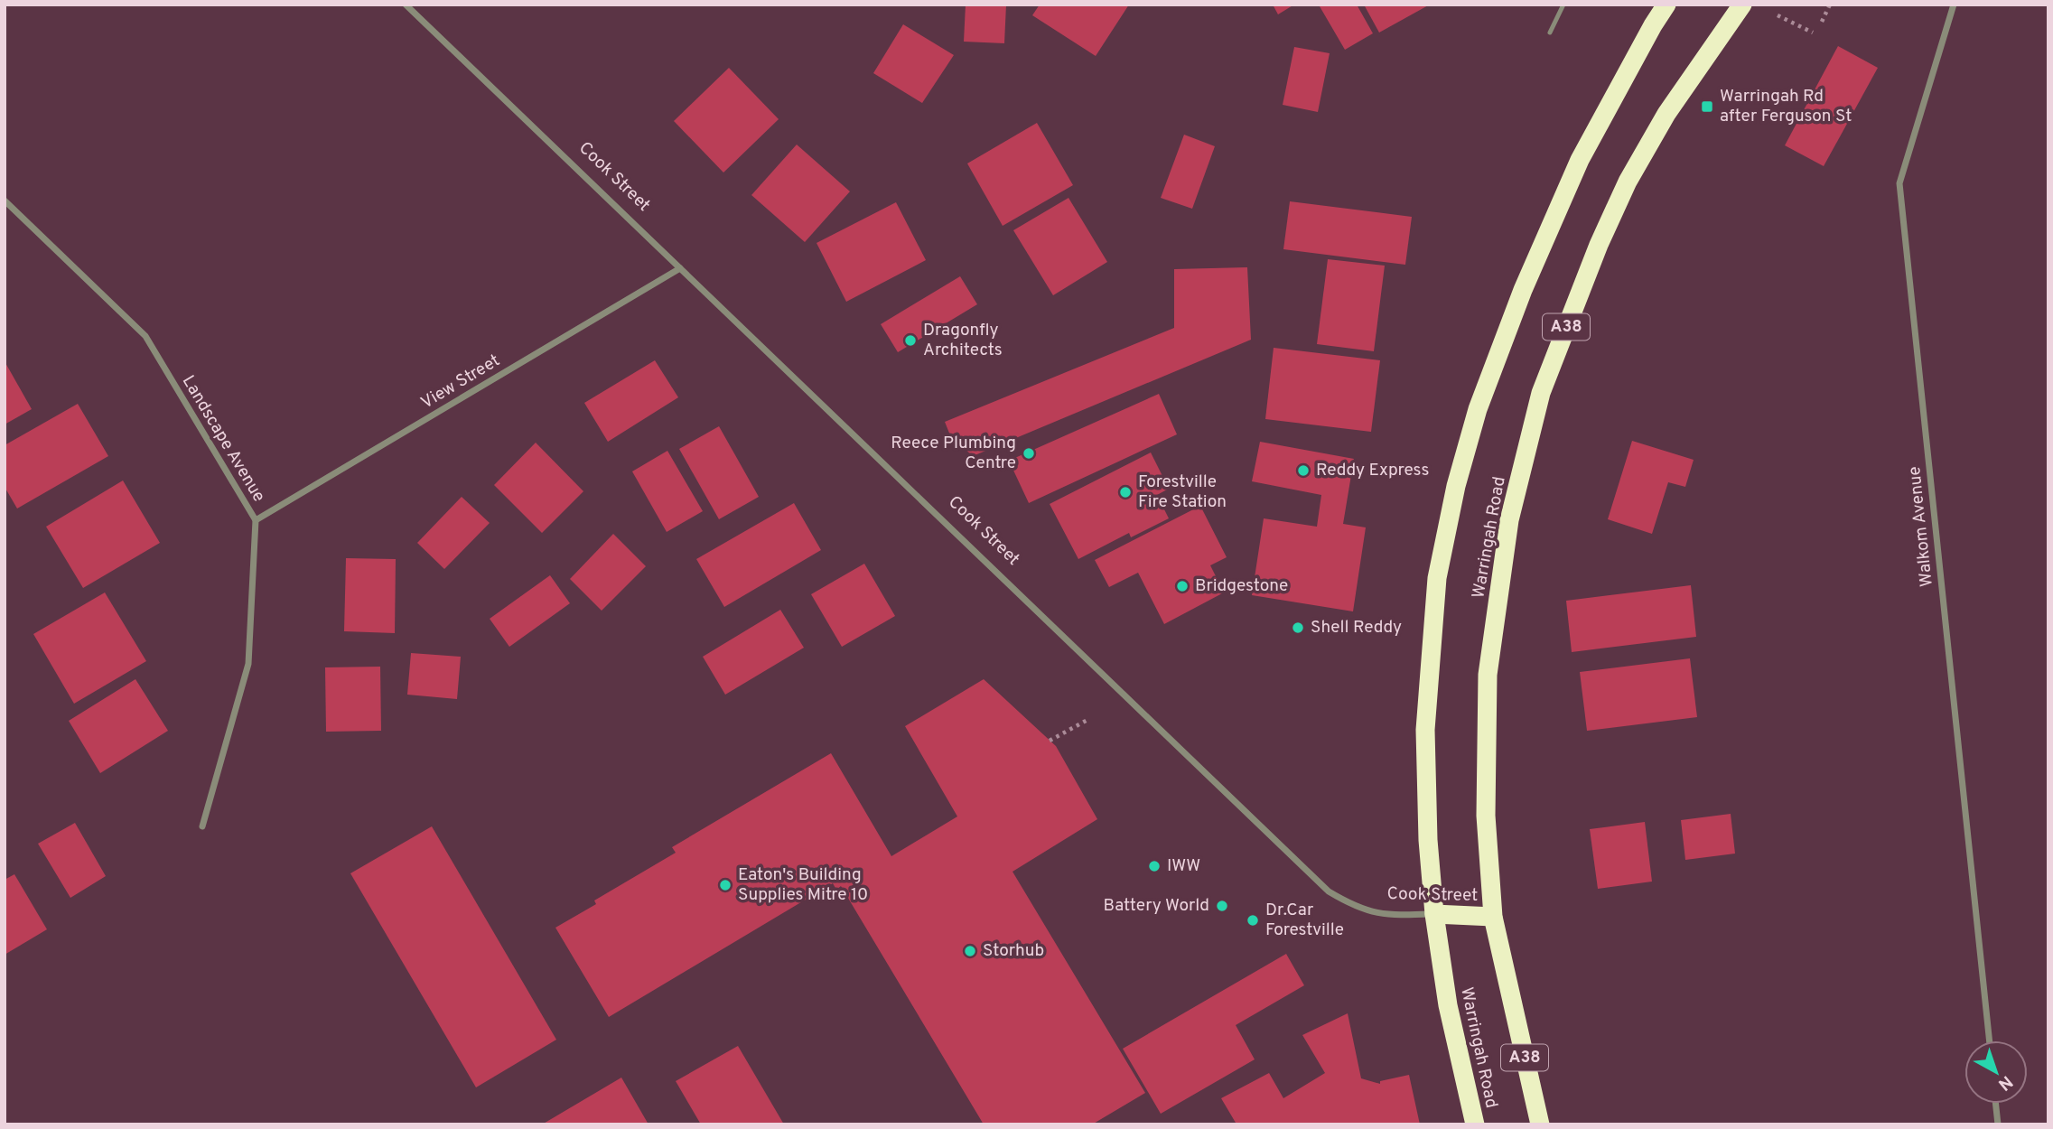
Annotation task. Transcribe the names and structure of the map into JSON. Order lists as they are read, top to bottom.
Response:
{
  "streets": {
    "highway": ["Cook Street", "A38", "Warringah Road"],
    "street": ["View Street", "Landscape Avenue", "Walkom Avenue"]
  },
  "crossings": [
    ["Cook Street", "View Street"],
    ["Cook Street", "Warringah Road"],
    ["View Street", "Landscape Avenue"]
  ],
  "places": {
    "transit": ["Warringah Rd after Ferguson St"],
    "other": [
      "Dragonfly Architects",
      "Reece Plumbing Centre",
      "Reddy Express",
      "Forestville Fire Station",
      "Bridgestone",
      "Shell Reddy",
      "IWW",
      "Eaton's Building Supplies Mitre 10",
      "Battery World",
      "Dr.Car Forestville",
      "Storhub"
    ]
  },
  "north": "bottom right"
}
